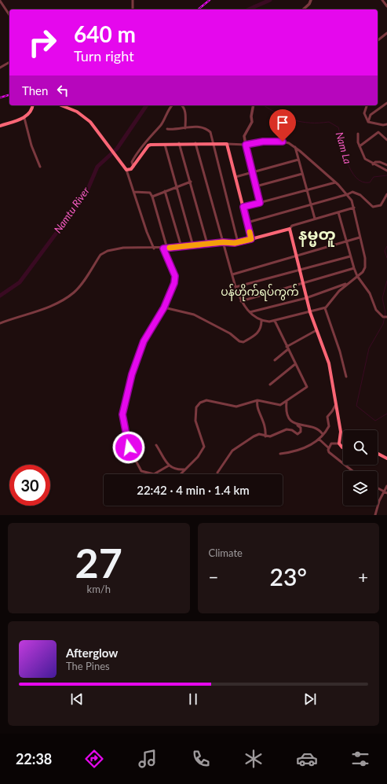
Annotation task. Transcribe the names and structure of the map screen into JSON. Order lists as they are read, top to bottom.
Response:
{
  "districts": ["နမ္မတူ", "ပန်ဟိုက်ရပ်ကွက်"],
  "water": ["Nam La", "Namtu River"],
  "page": {
    "turn": ["640 m", "Turn right"],
    "then": "Then",
    "limit": "30",
    "trip": "22:42 · 4 min · 1.4 km",
    "tile": [
      ["27", "km/h"],
      "Climate"
    ],
    "heat": ["−", "23°", "+"],
    "song": ["Afterglow", "The Pines"],
    "tabs": "22:38"
  }
}
